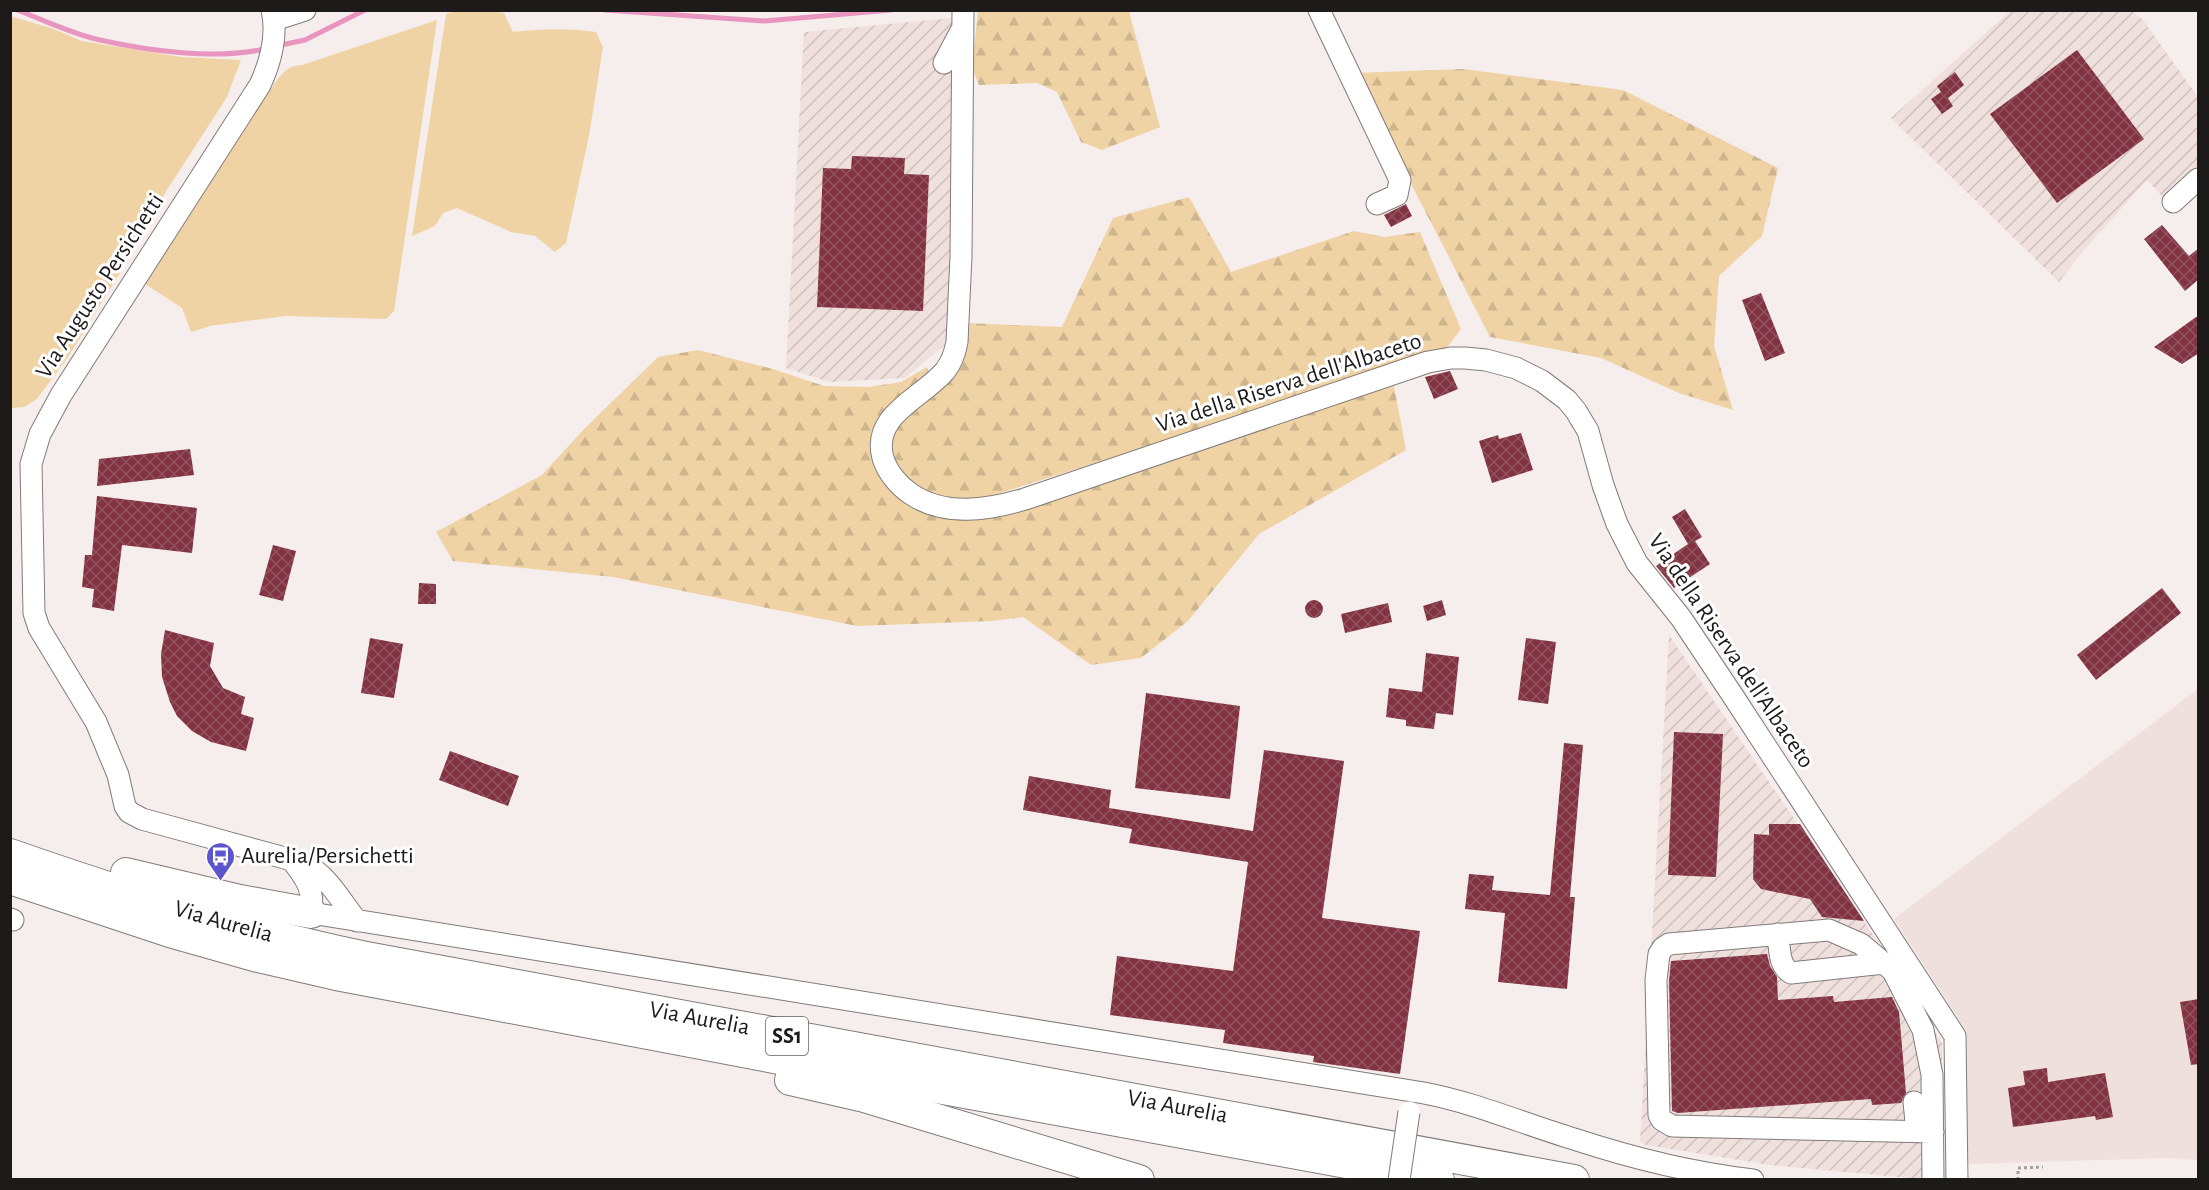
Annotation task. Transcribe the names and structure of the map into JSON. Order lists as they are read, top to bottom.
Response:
{
  "streets": {
    "highway": ["Via Aurelia", "SS1"],
    "street": ["Via Augusto Persichetti", "Via della Riserva dell'Albaceto"]
  },
  "crossings": [
    ["Via Augusto Persichetti", "Via Aurelia"]
  ],
  "places": {
    "bus stop": ["Aurelia/Persichetti"]
  }
}
